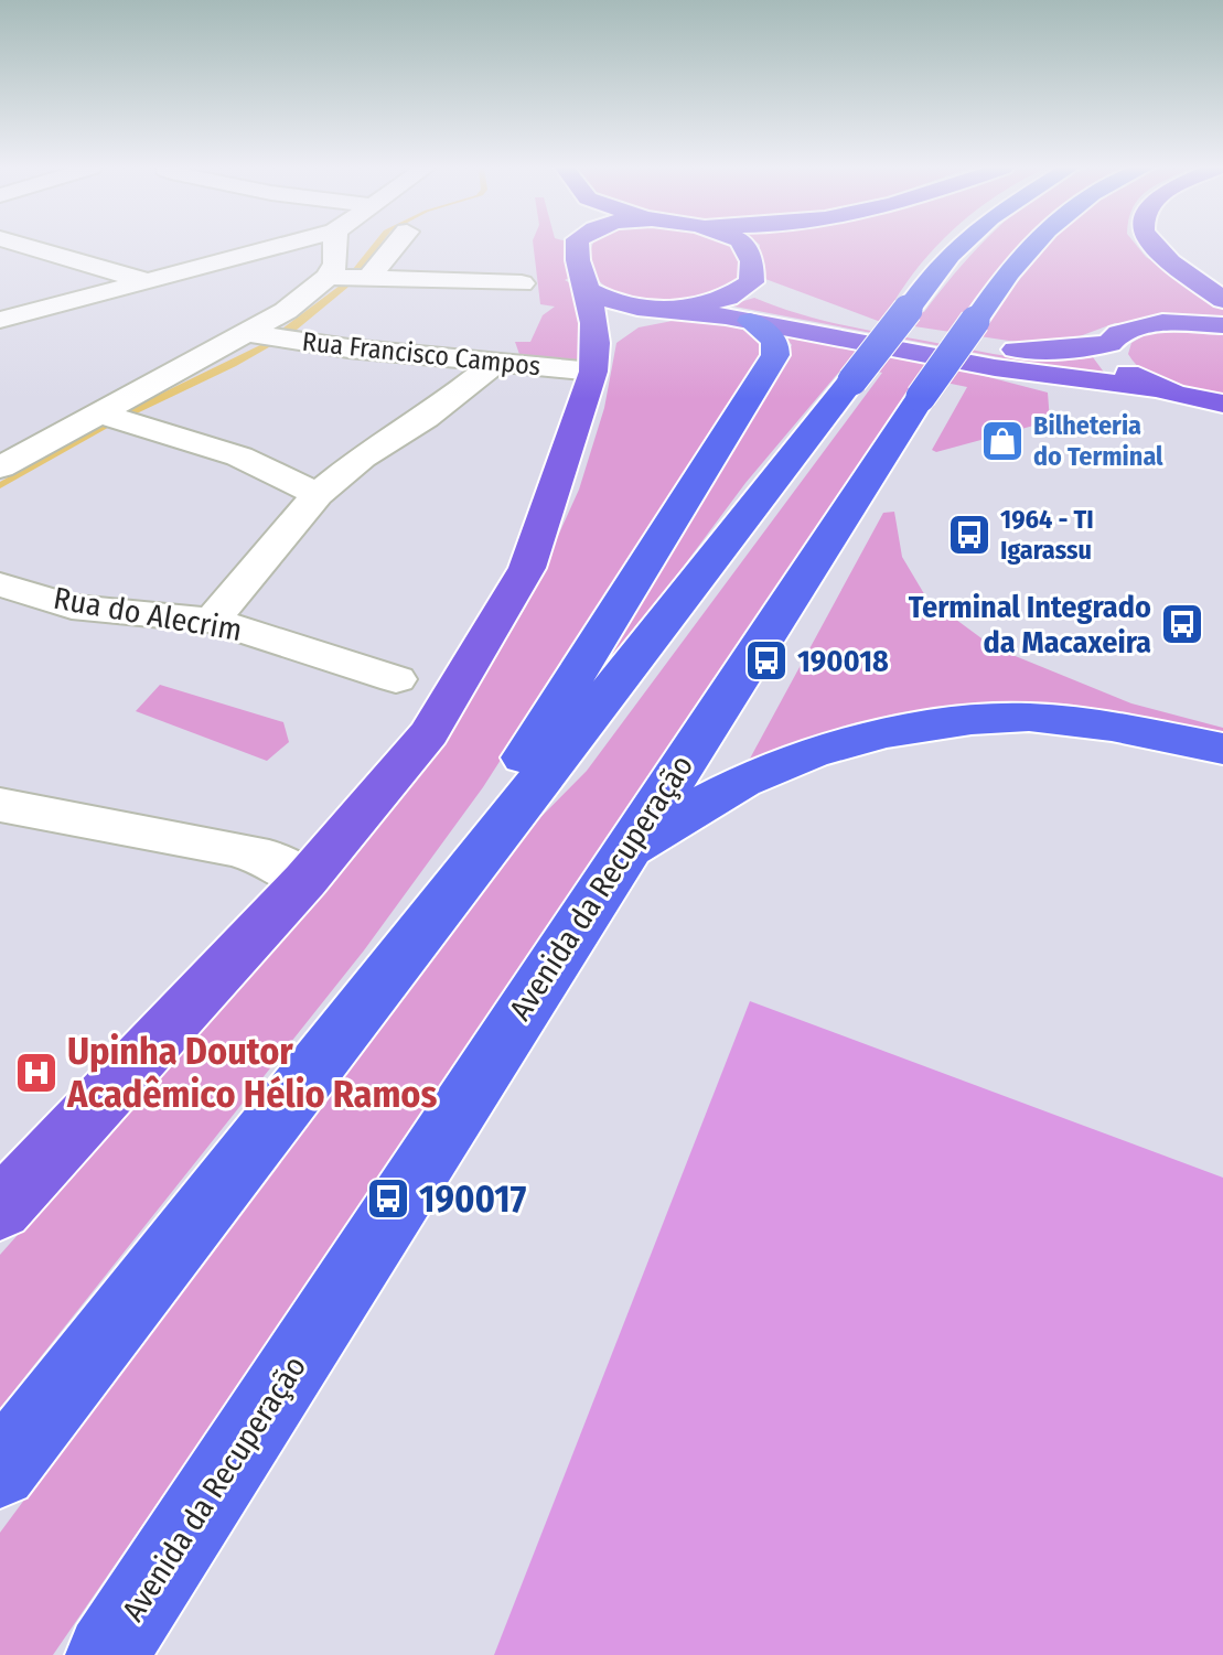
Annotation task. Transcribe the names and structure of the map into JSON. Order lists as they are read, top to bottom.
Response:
{
  "streets": {
    "highway": ["Avenida da Recuperação"],
    "street": ["Rua Francisco Campos", "Rua do Alecrim"]
  },
  "places": {
    "shop": ["Bilheteria do Terminal"],
    "bus stop": [
      "1964 - TI Igarassu",
      "Terminal Integrado da Macaxeira",
      "190018",
      "190017"
    ],
    "hospital": ["Upinha Doutor Acadêmico Hélio Ramos"]
  }
}
